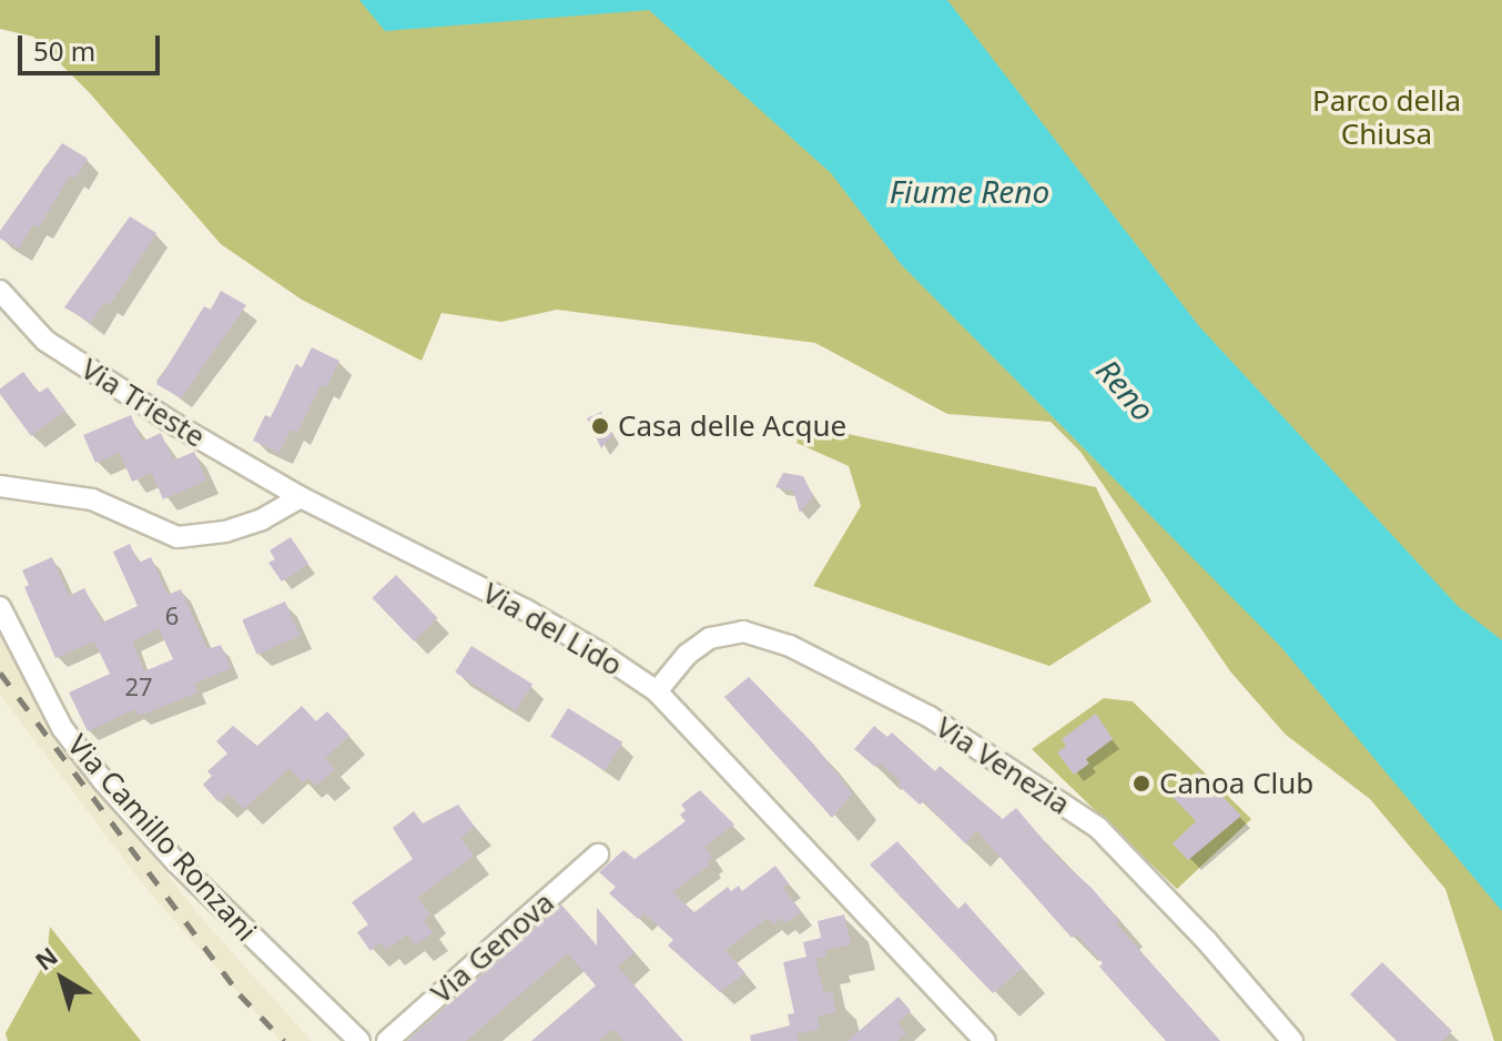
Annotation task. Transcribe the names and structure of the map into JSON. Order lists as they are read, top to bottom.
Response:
{
  "streets": {
    "street": [
      "Via Trieste",
      "Via del Lido",
      "Via Venezia",
      "Via Camillo Ronzani",
      "Via Genova"
    ]
  },
  "crossings": [
    ["Via Trieste", "Via del Lido"],
    ["Via del Lido", "Via Venezia"]
  ],
  "water": ["Fiume Reno", "Reno"],
  "parks": ["Parco della Chiusa"],
  "places": ["Casa delle Acque", "Canoa Club"],
  "house_numbers": ["6", "27"],
  "scale_bar": "50 m",
  "north": "top left"
}
